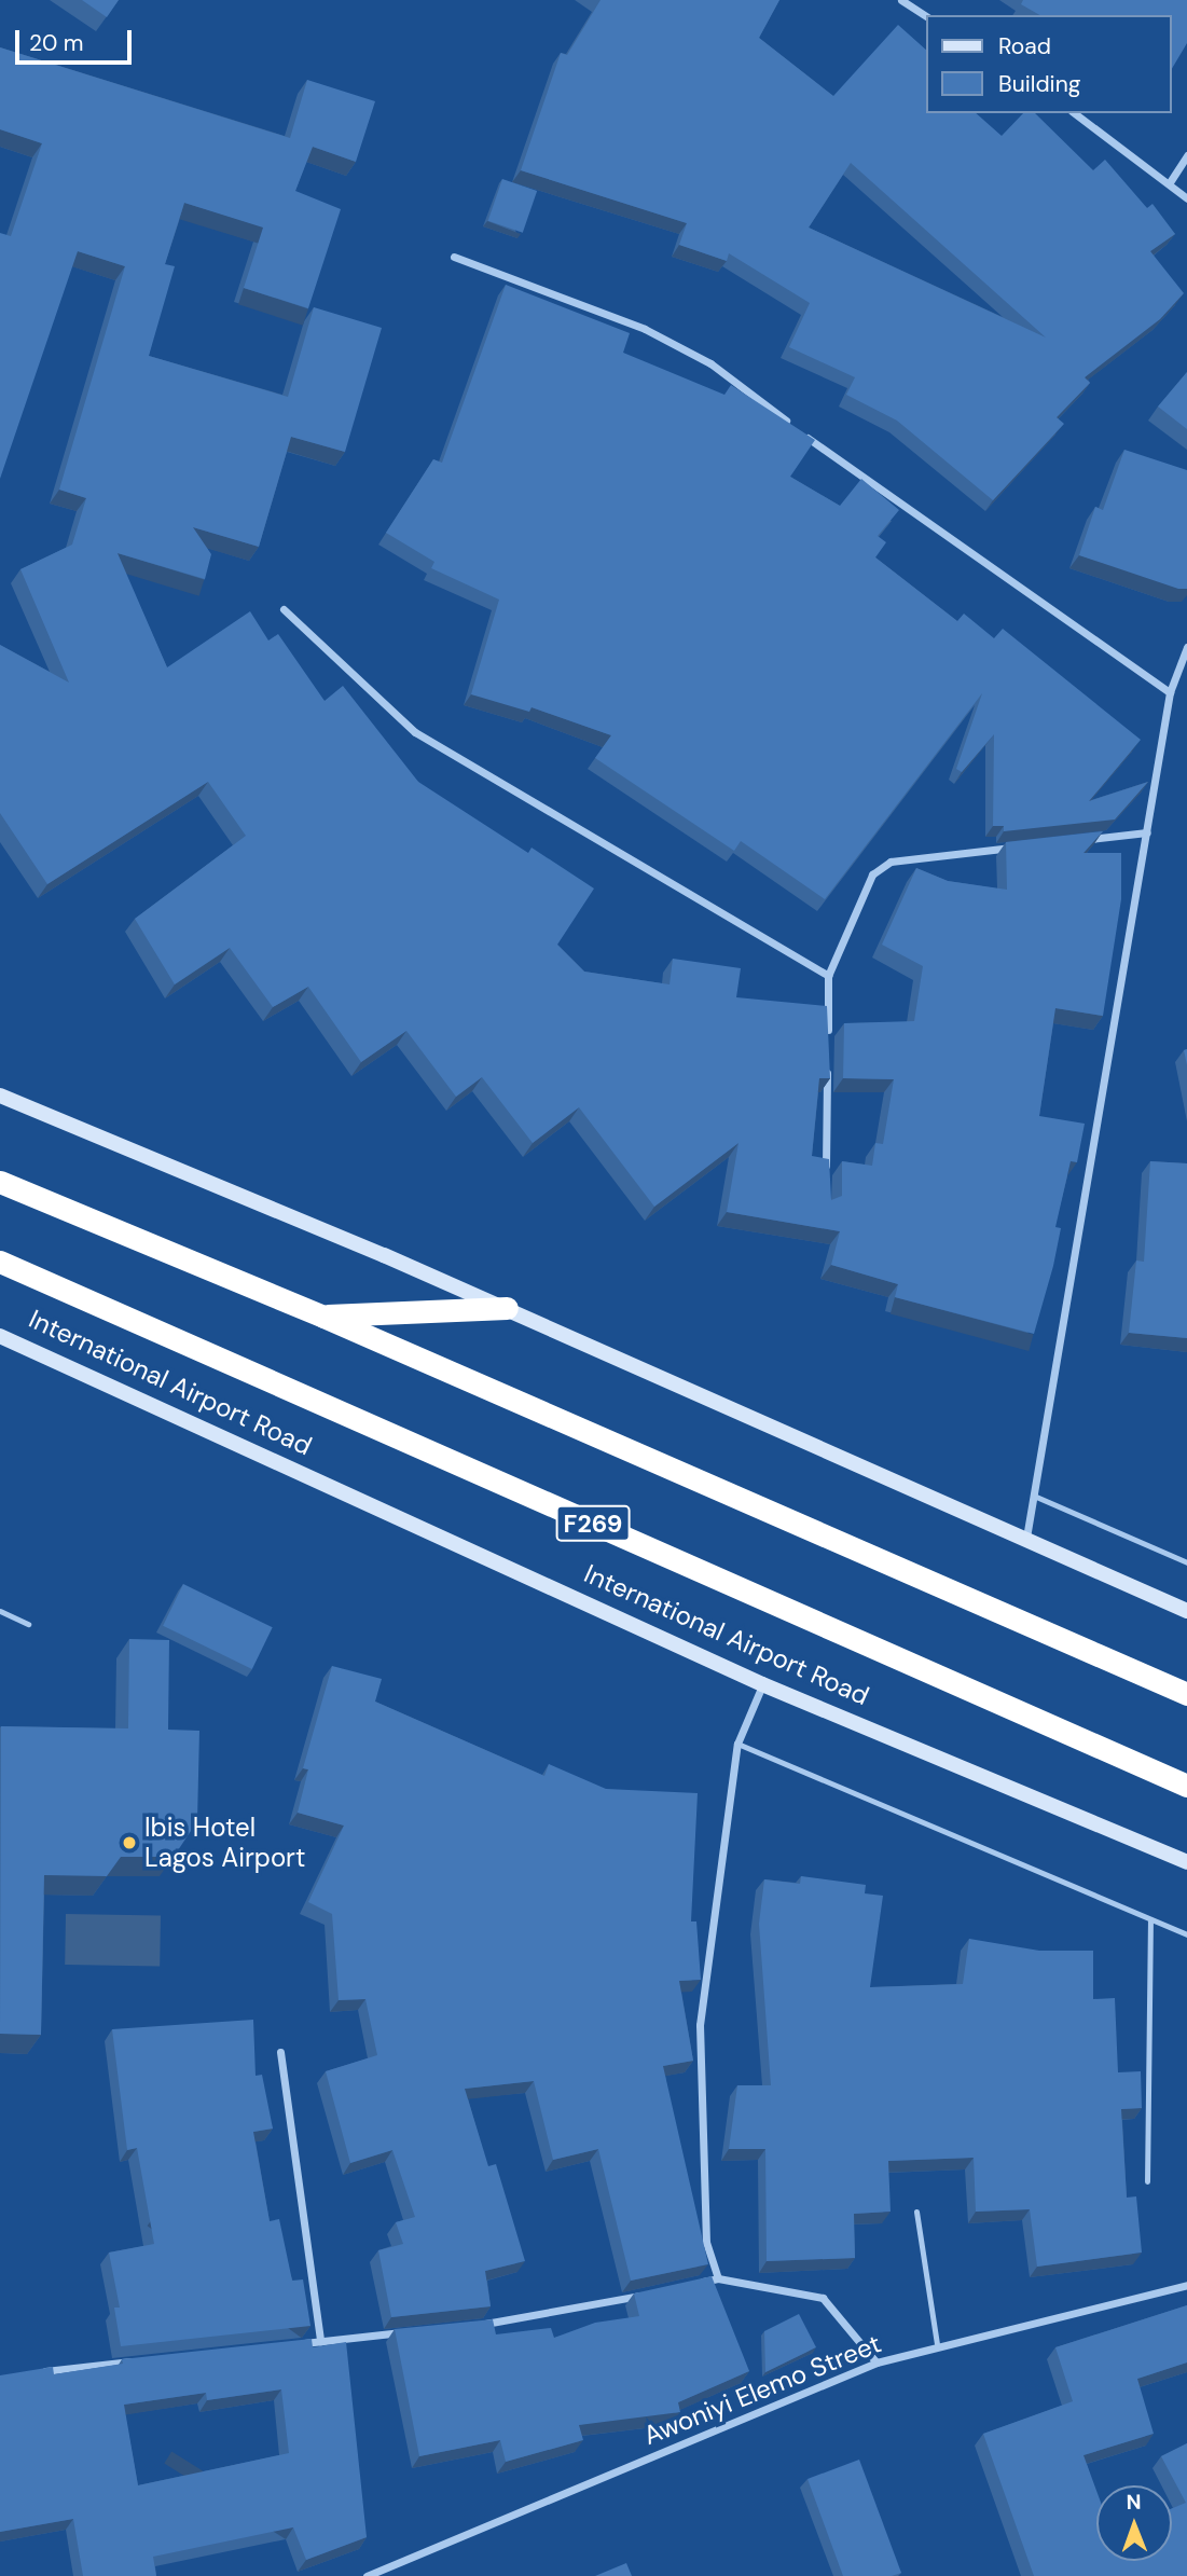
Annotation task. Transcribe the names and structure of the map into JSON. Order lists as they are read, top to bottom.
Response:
{
  "streets": {
    "highway": ["International Airport Road", "F269"],
    "street": ["Awoniyi Elemo Street"]
  },
  "places": ["Ibis Hotel Lagos Airport"],
  "legend": ["Road", "Building"],
  "scale_bar": "20 m",
  "north": "top"
}
